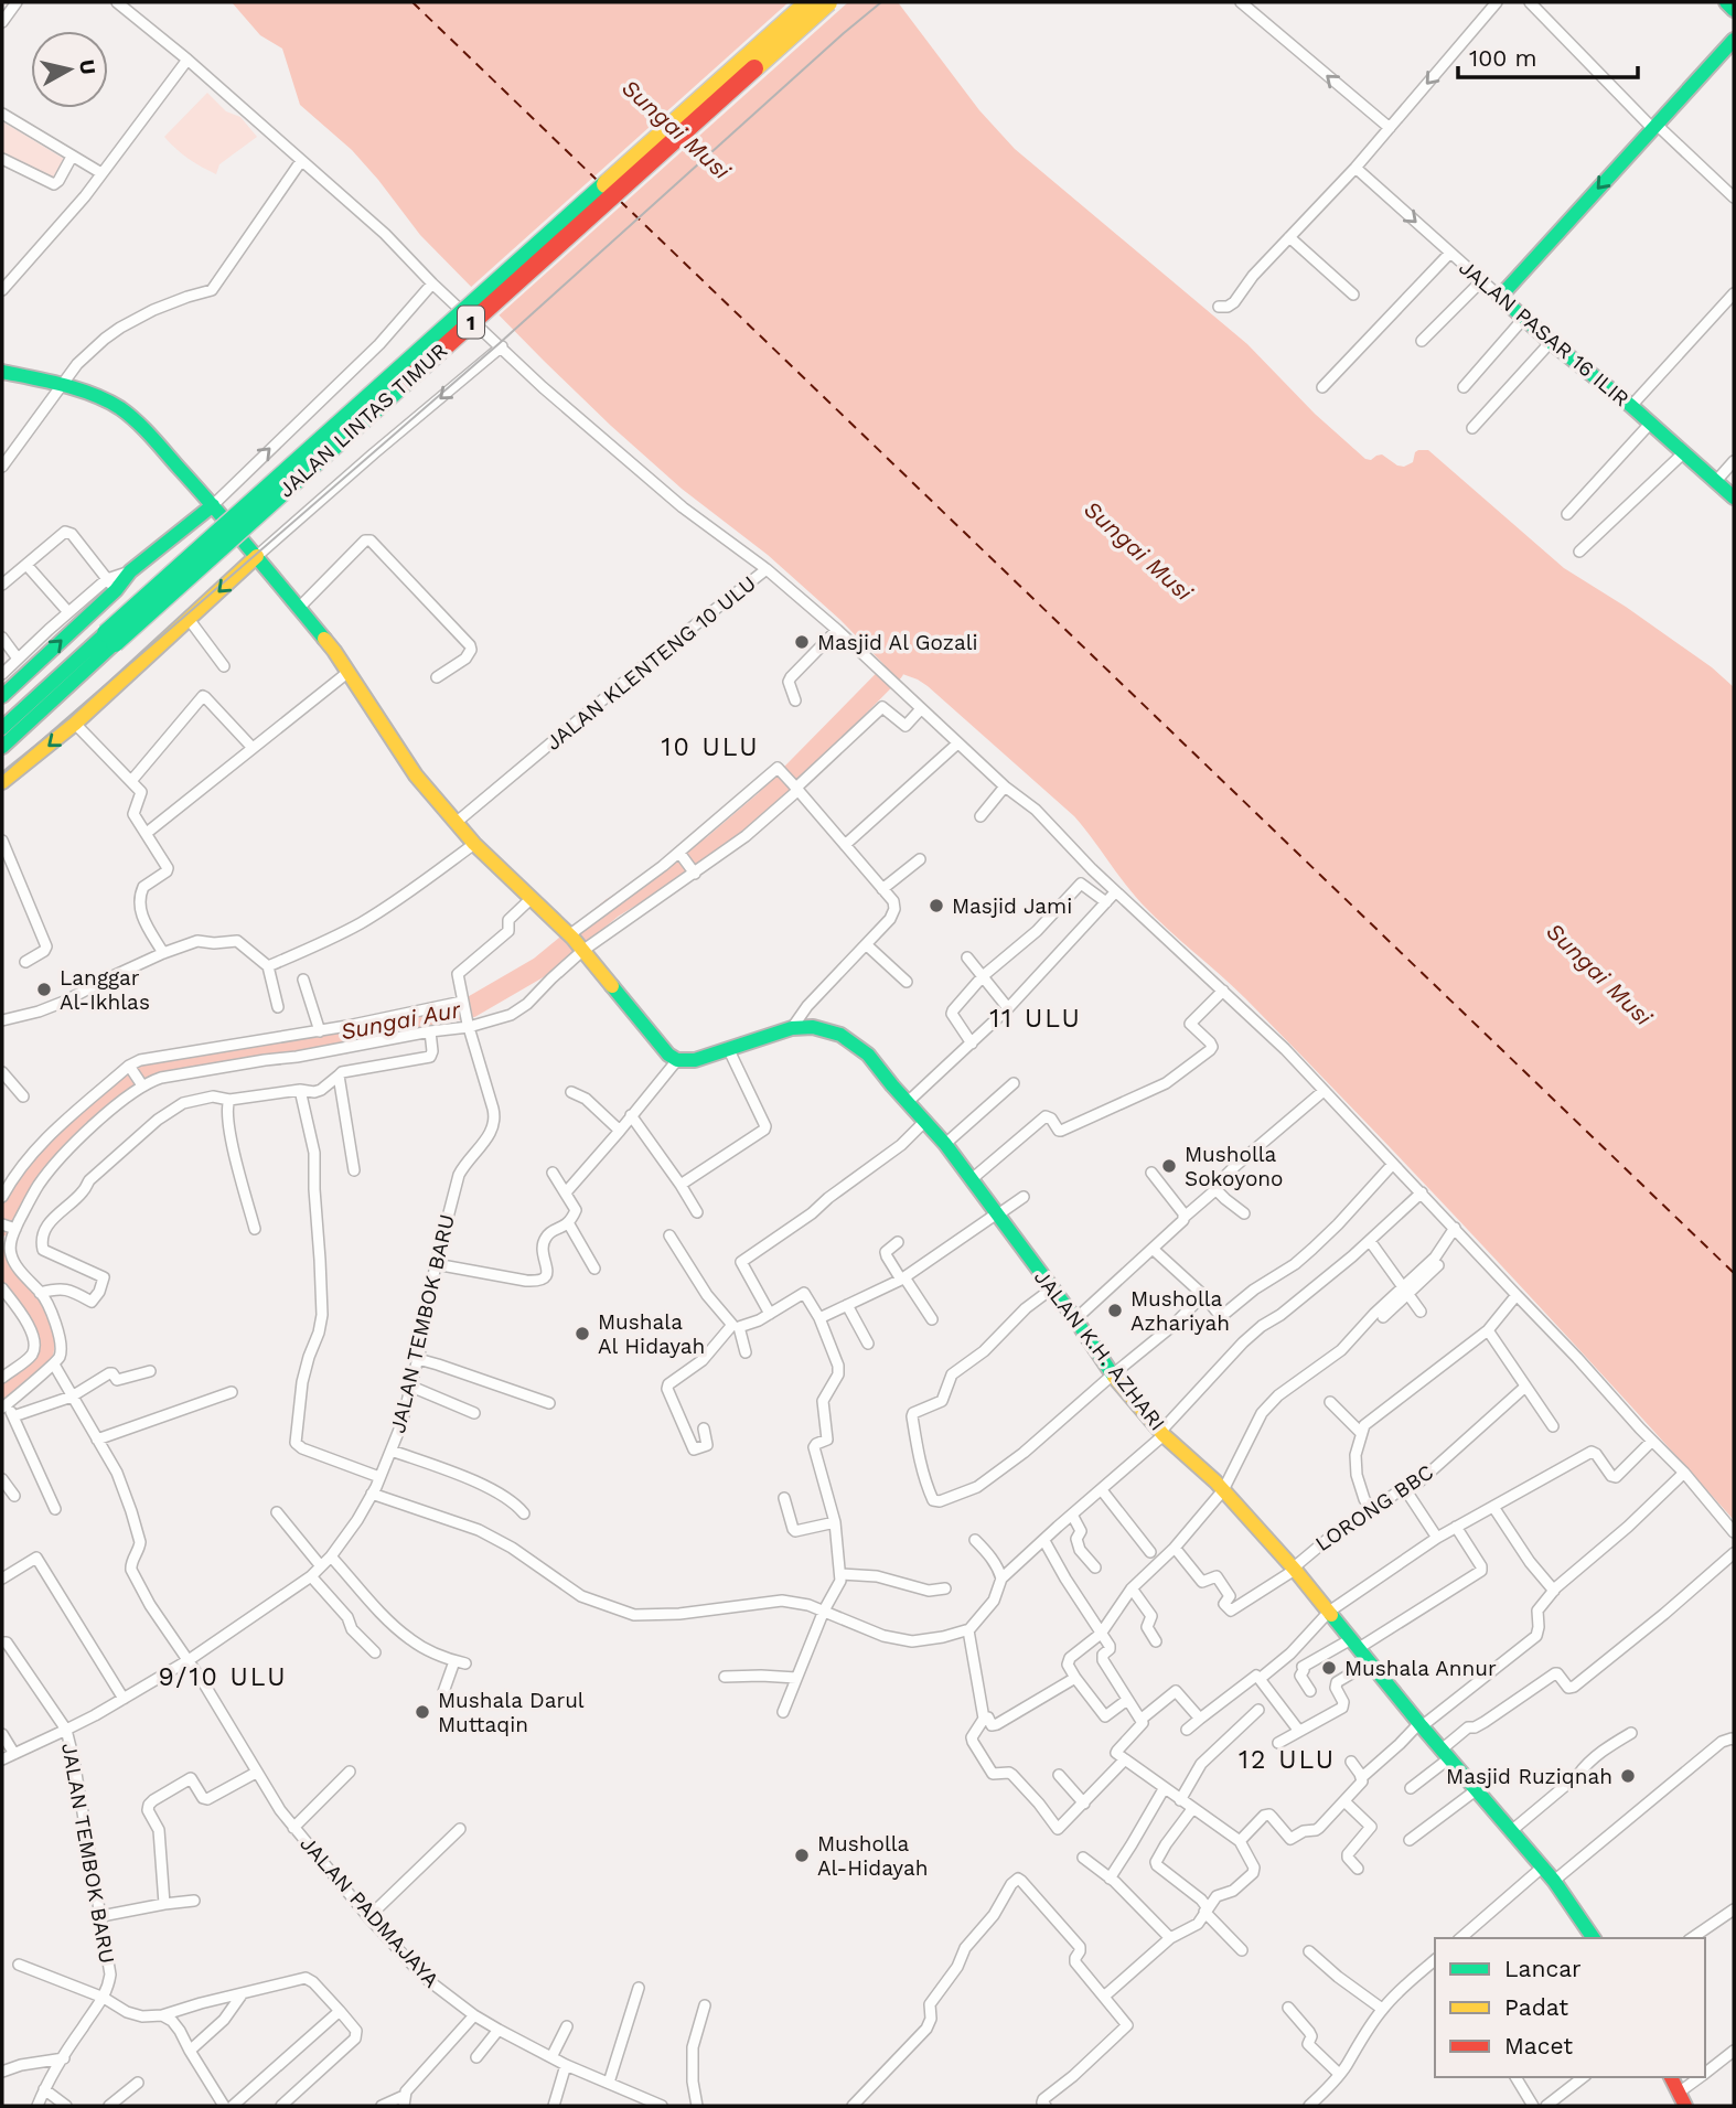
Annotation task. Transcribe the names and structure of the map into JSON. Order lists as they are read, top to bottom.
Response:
{
  "streets": {
    "main road": [
      "1",
      "JALAN PASAR 16 ILIR",
      "JALAN LINTAS TIMUR",
      "JALAN K.H. AZHARI"
    ],
    "street": [
      "JALAN KLENTENG 10 ULU",
      "JALAN TEMBOK BARU",
      "LORONG BBC",
      "JALAN PADMAJAYA"
    ]
  },
  "crossings": [
    ["JALAN TEMBOK BARU", "JALAN PADMAJAYA"],
    ["JALAN K.H. AZHARI", "LORONG BBC"]
  ],
  "districts": [
    "10 ULU",
    "11 ULU",
    "9/10 ULU",
    "12 ULU"
  ],
  "water": ["Sungai Musi", "Sungai Aur"],
  "places": [
    "Masjid Al Gozali",
    "Masjid Jami",
    "Langgar Al-Ikhlas",
    "Musholla Sokoyono",
    "Musholla Azhariyah",
    "Mushala Al Hidayah",
    "Mushala Annur",
    "Mushala Darul Muttaqin",
    "Masjid Ruziqnah",
    "Musholla Al-Hidayah"
  ],
  "legend": ["Lancar", "Padat", "Macet"],
  "scale_bar": "100 m",
  "north": "right"
}
